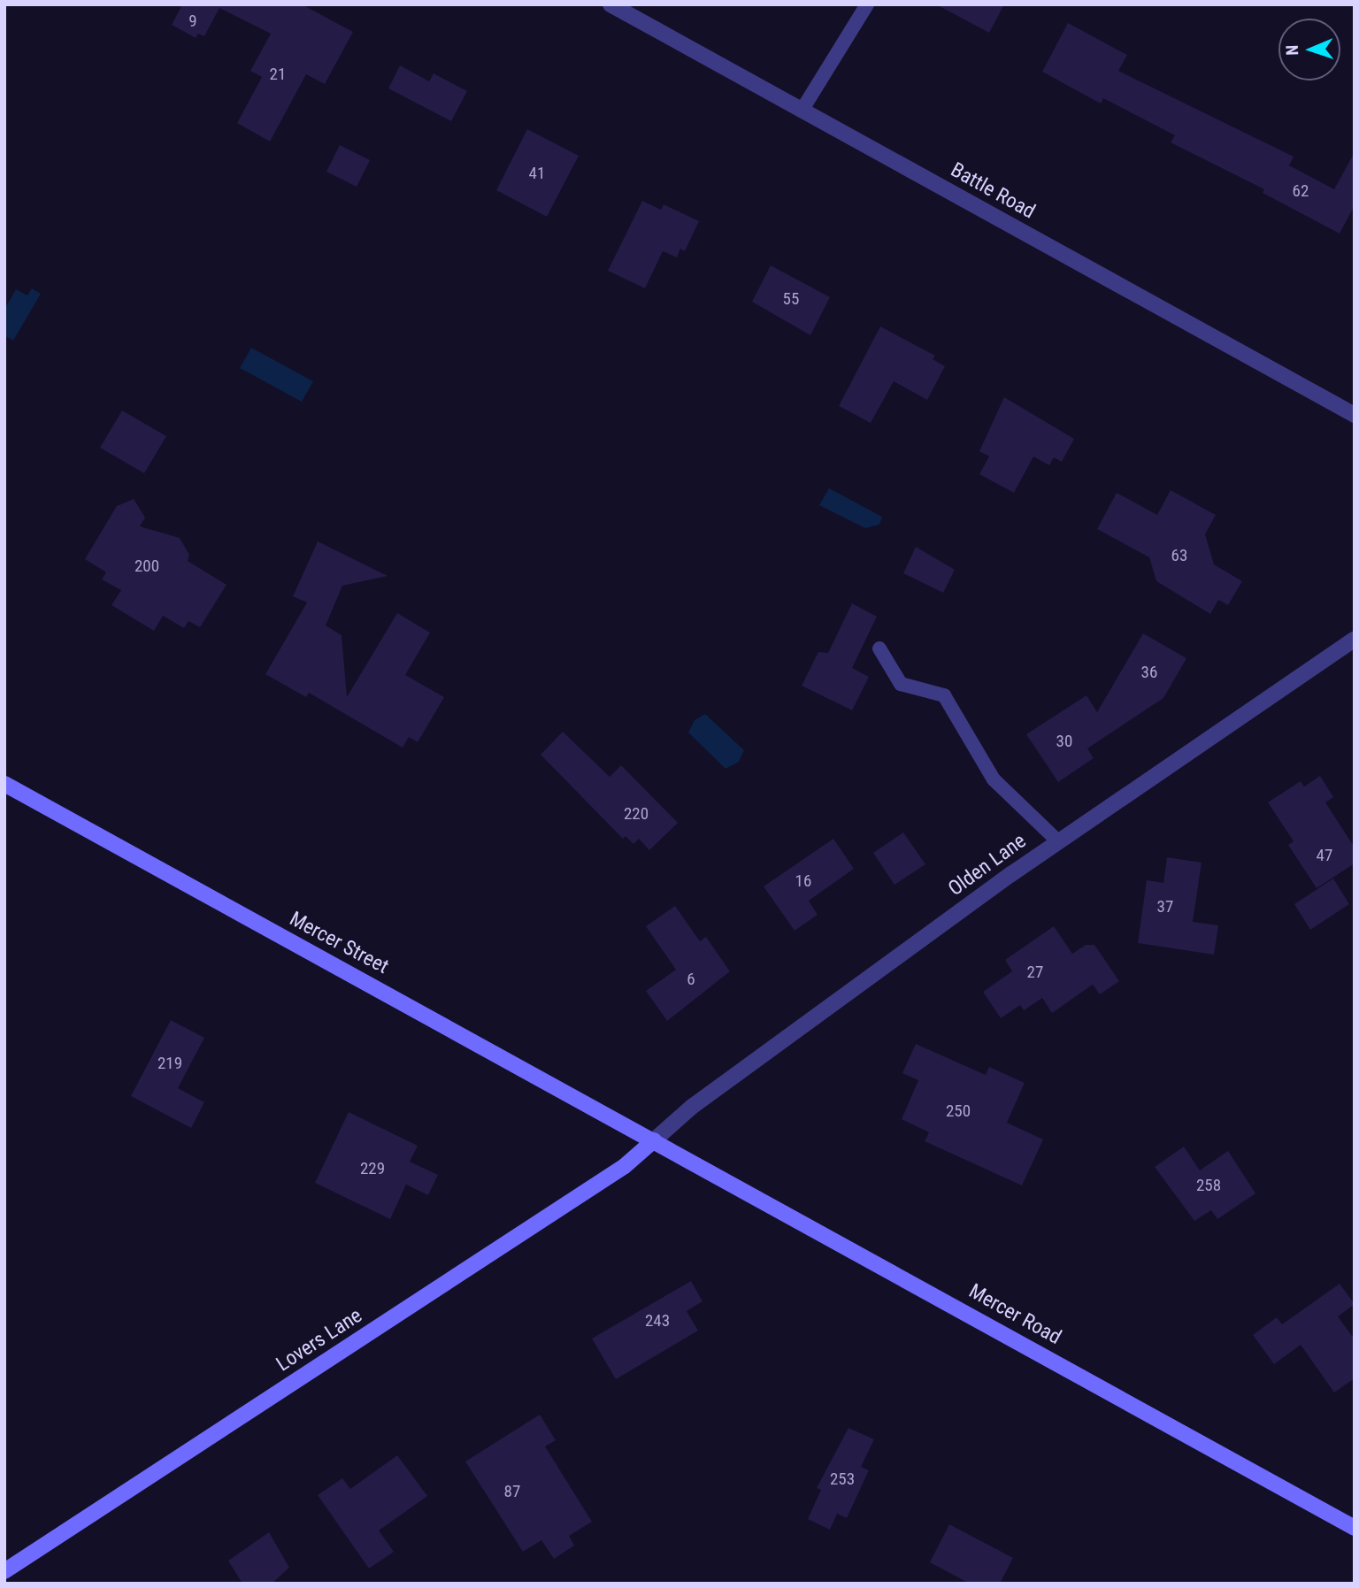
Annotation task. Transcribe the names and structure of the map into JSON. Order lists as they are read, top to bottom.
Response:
{
  "streets": {
    "main road": ["Mercer Street", "Mercer Road", "Lovers Lane"],
    "street": ["Battle Road", "Olden Lane"]
  },
  "crossings": [
    ["Olden Lane", "Mercer Street"],
    ["Olden Lane", "Mercer Road"],
    ["Olden Lane", "Lovers Lane"],
    ["Mercer Street", "Mercer Road"],
    ["Mercer Street", "Lovers Lane"],
    ["Mercer Road", "Lovers Lane"]
  ],
  "house_numbers": [
    "9",
    "21",
    "41",
    "62",
    "55",
    "63",
    "200",
    "36",
    "30",
    "220",
    "47",
    "16",
    "37",
    "27",
    "6",
    "219",
    "250",
    "229",
    "258",
    "243",
    "253",
    "87"
  ],
  "north": "left"
}
